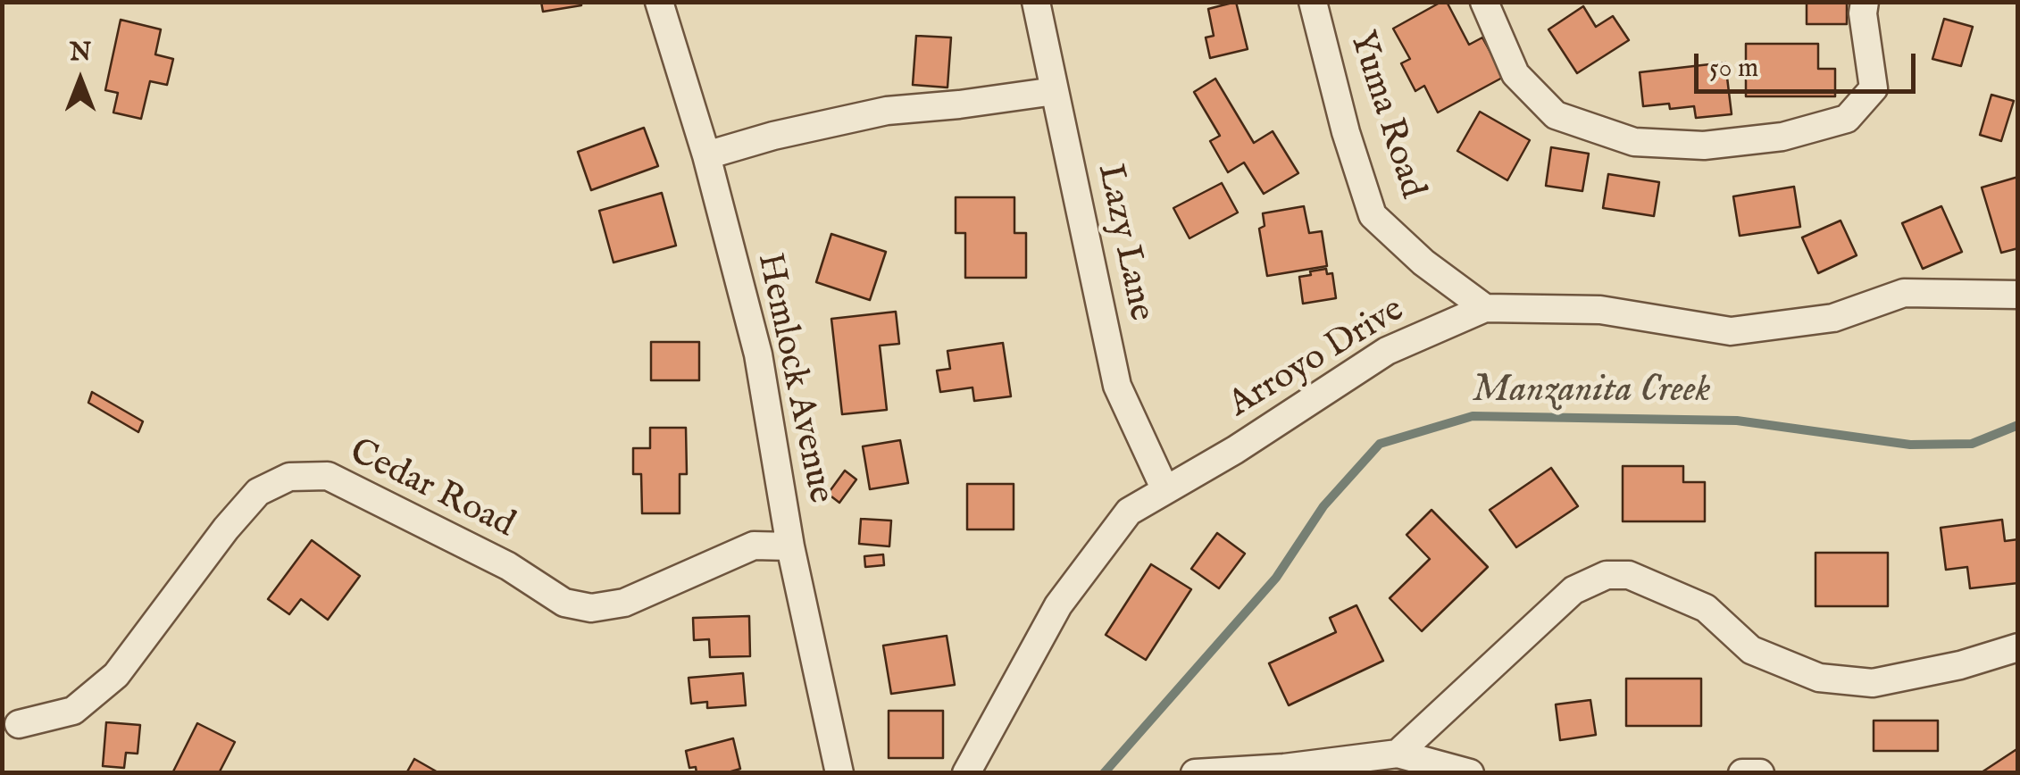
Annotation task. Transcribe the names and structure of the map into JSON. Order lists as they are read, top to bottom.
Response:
{
  "streets": {
    "street": [
      "Yuma Road",
      "Lazy Lane",
      "Arroyo Drive",
      "Hemlock Avenue",
      "Cedar Road"
    ]
  },
  "crossings": [
    ["Yuma Road", "Arroyo Drive"],
    ["Lazy Lane", "Arroyo Drive"],
    ["Hemlock Avenue", "Cedar Road"]
  ],
  "water": ["Manzanita Creek"],
  "scale_bar": "50 m",
  "north": "top"
}
